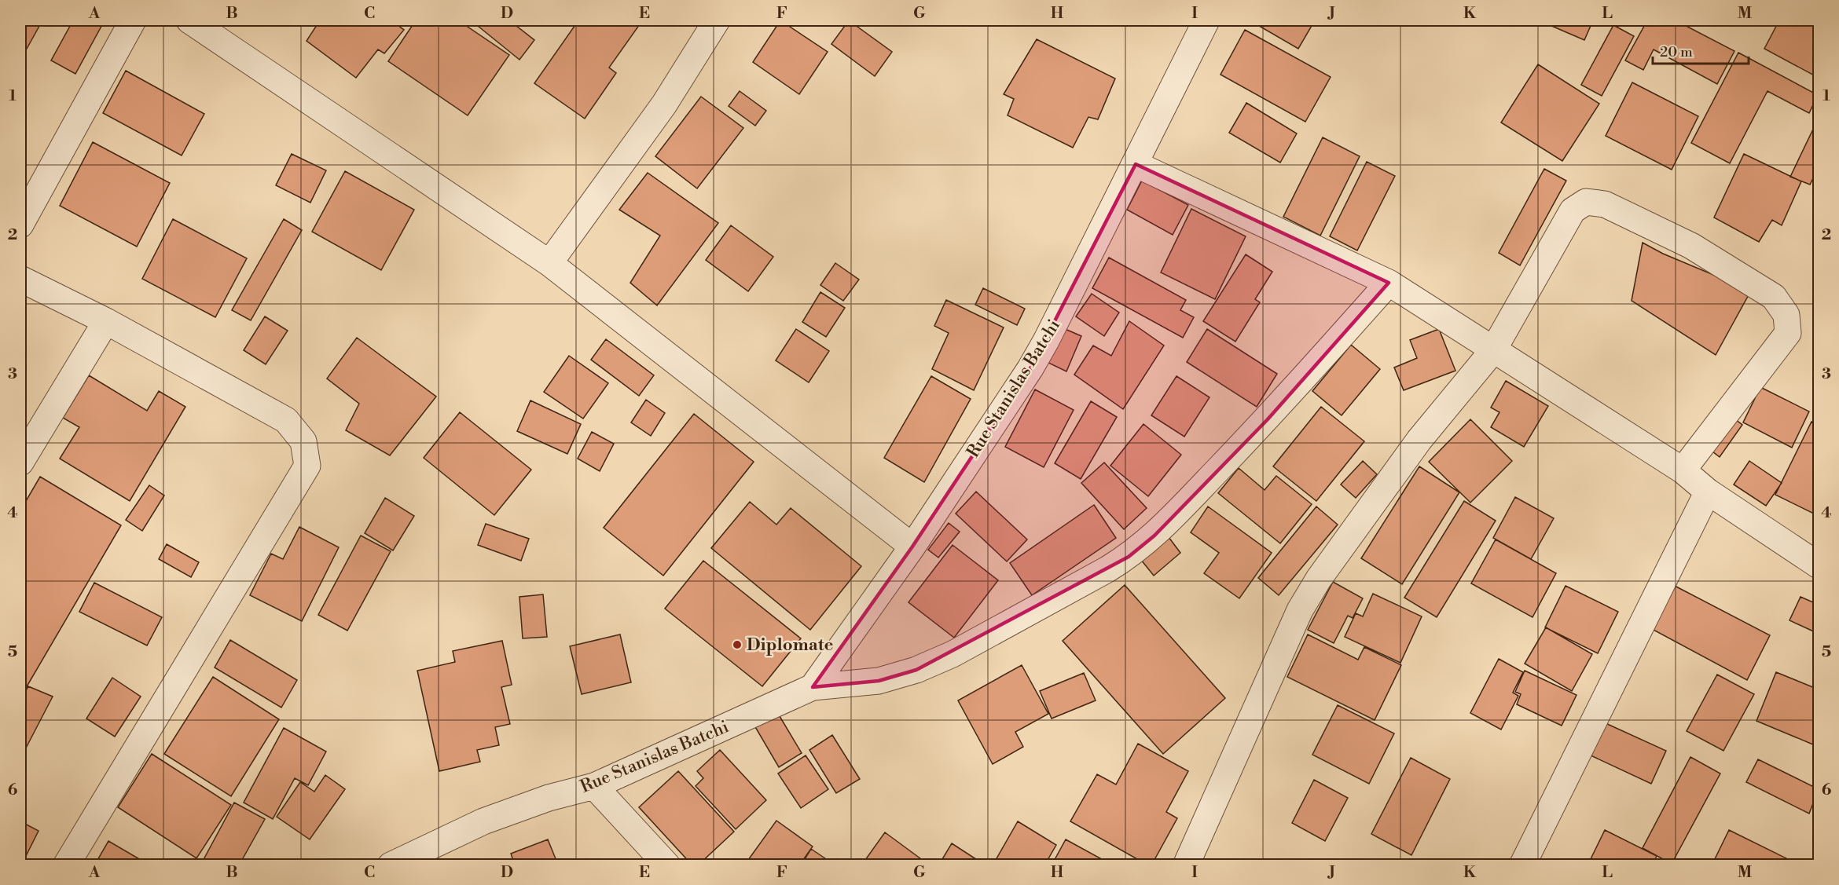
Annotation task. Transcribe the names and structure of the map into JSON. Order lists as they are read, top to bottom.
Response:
{
  "streets": {
    "street": ["Rue Stanislas Batchi"]
  },
  "places": ["Diplomate"],
  "scale_bar": "20 m",
  "grid": {
    "columns": [
      "A",
      "B",
      "C",
      "D",
      "E",
      "F",
      "G",
      "H",
      "I",
      "J",
      "K",
      "L",
      "M"
    ],
    "rows": [
      "1",
      "2",
      "3",
      "4",
      "5",
      "6"
    ]
  }
}
